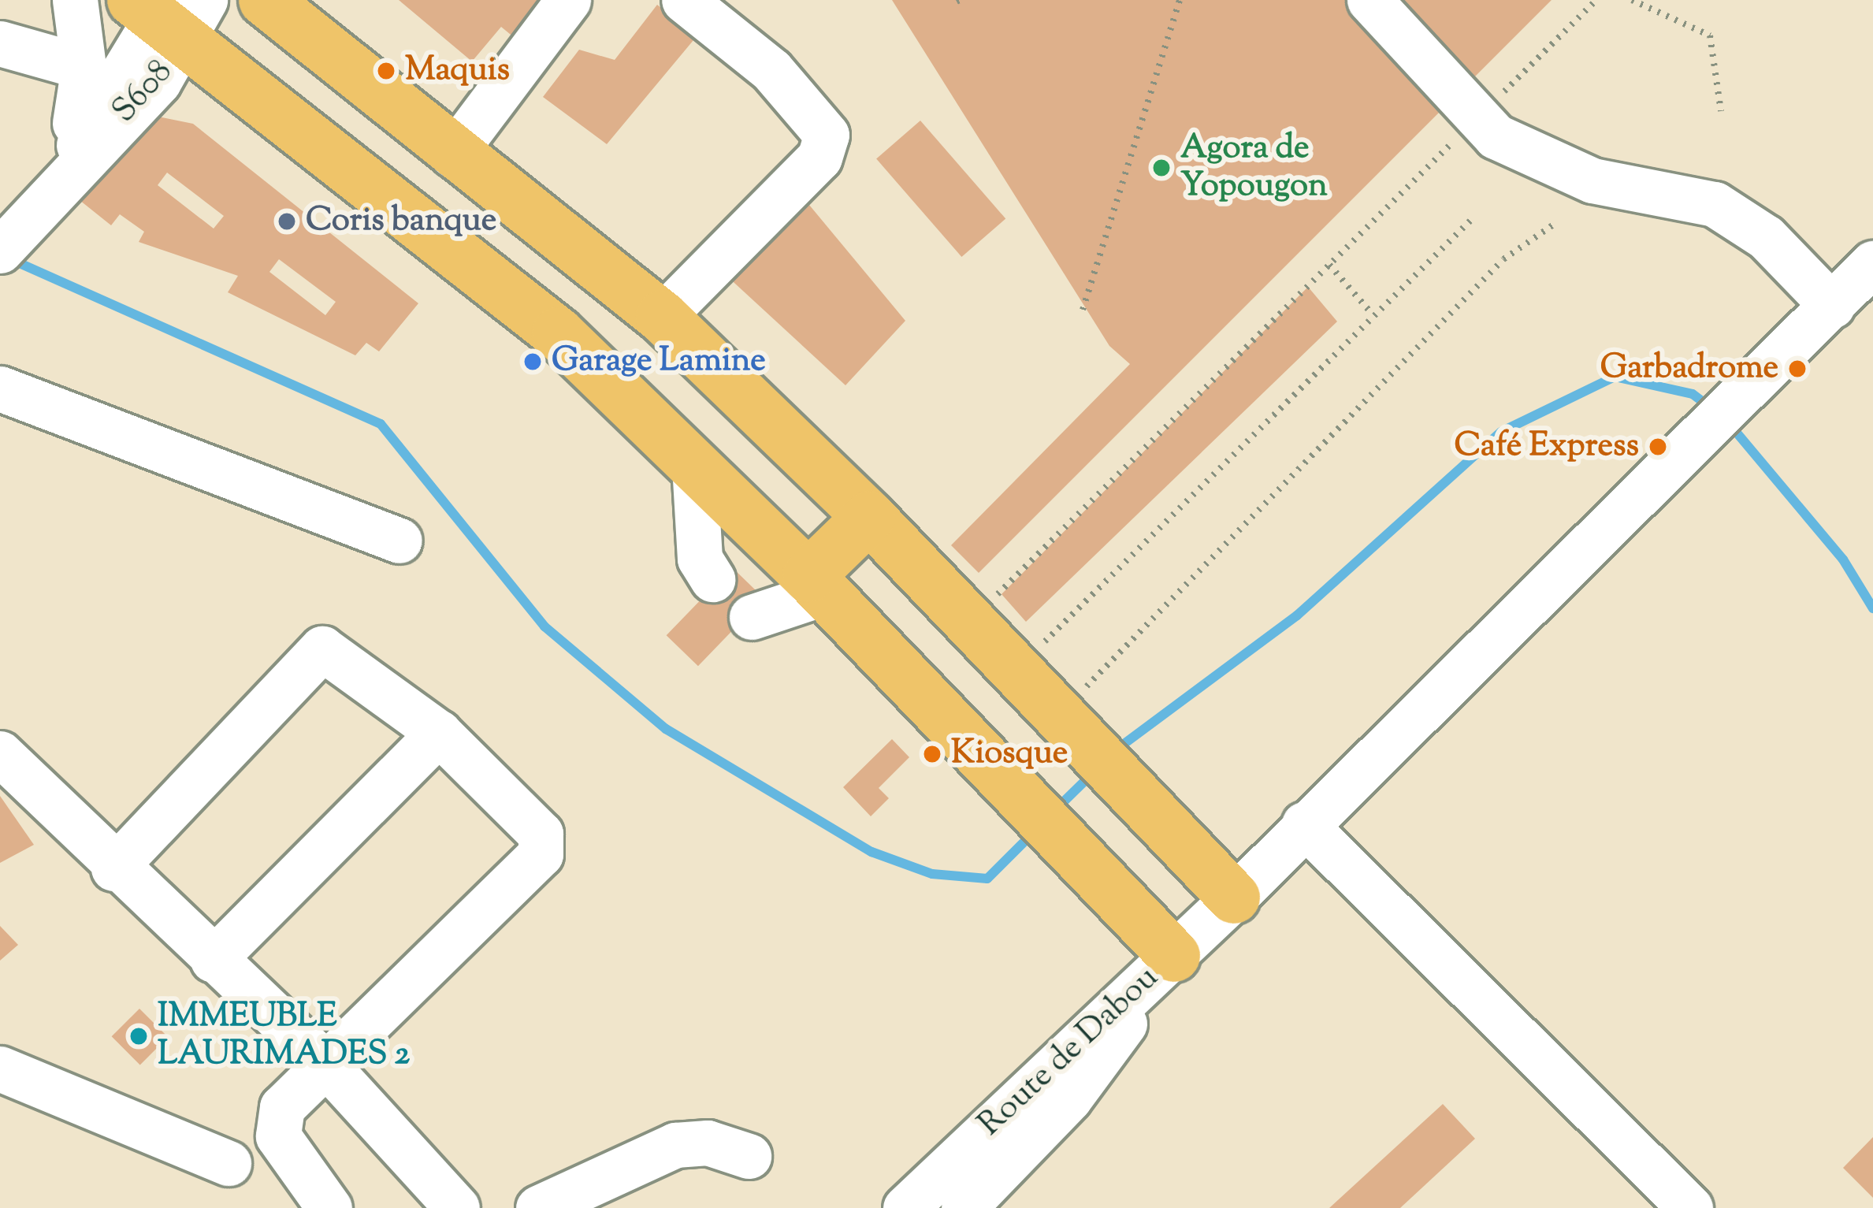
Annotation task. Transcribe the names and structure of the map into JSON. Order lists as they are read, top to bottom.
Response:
{
  "streets": {
    "street": ["S608", "Route de Dabou"]
  },
  "places": [
    "Maquis",
    "Agora de Yopougon",
    "Coris banque",
    "Garage Lamine",
    "Garbadrome",
    "Café Express",
    "Kiosque",
    "IMMEUBLE LAURIMADES 2"
  ]
}
